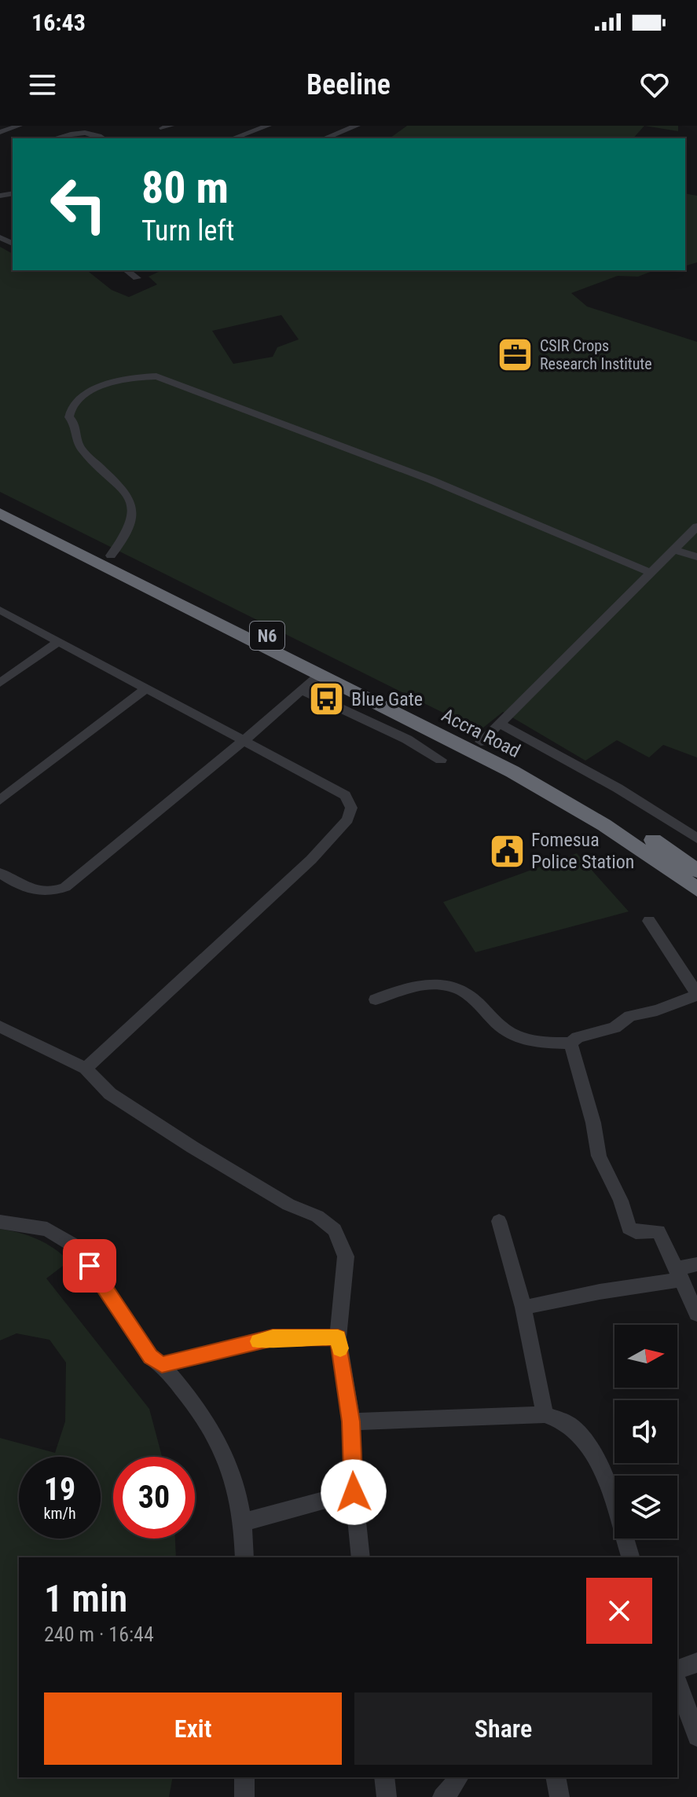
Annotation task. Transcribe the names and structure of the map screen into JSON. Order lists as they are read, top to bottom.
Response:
{
  "streets": {
    "highway": ["N6", "Accra Road"]
  },
  "places": {
    "office": ["CSIR Crops Research Institute"],
    "bus stop": ["Blue Gate"],
    "public building": ["Fomesua Police Station"]
  },
  "north": "right",
  "page": {
    "status": "16:43",
    "header": "Beeline",
    "turn": ["80 m", "Turn left"],
    "speed": "19 km/h",
    "limit": "30",
    "heading": ["1 min", "240 m · 16:44"],
    "buttons": ["Exit", "Share"]
  }
}
